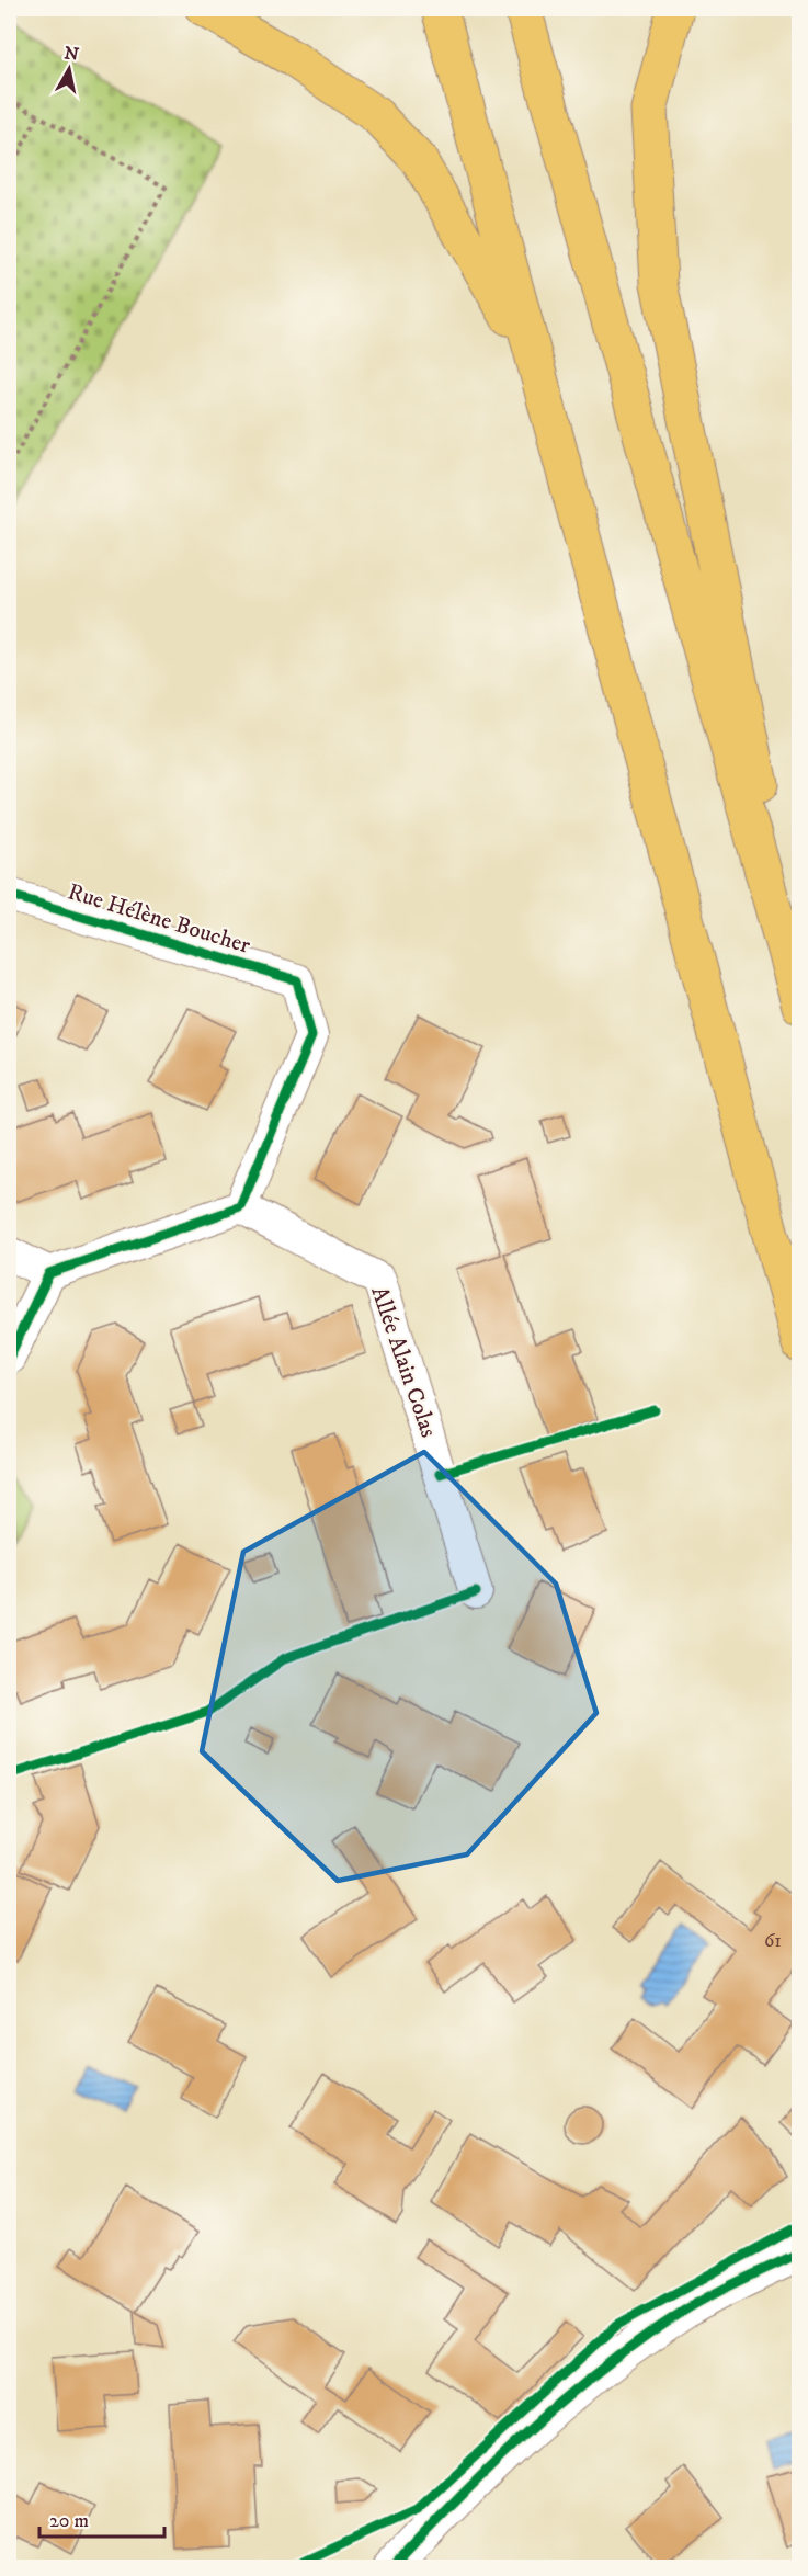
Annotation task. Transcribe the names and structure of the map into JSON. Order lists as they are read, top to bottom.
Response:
{
  "streets": {
    "street": ["Rue Hélène Boucher", "Allée Alain Colas"]
  },
  "crossings": [
    ["Rue Hélène Boucher", "Allée Alain Colas"]
  ],
  "house_numbers": ["61"],
  "scale_bar": "20 m",
  "north": "top"
}
